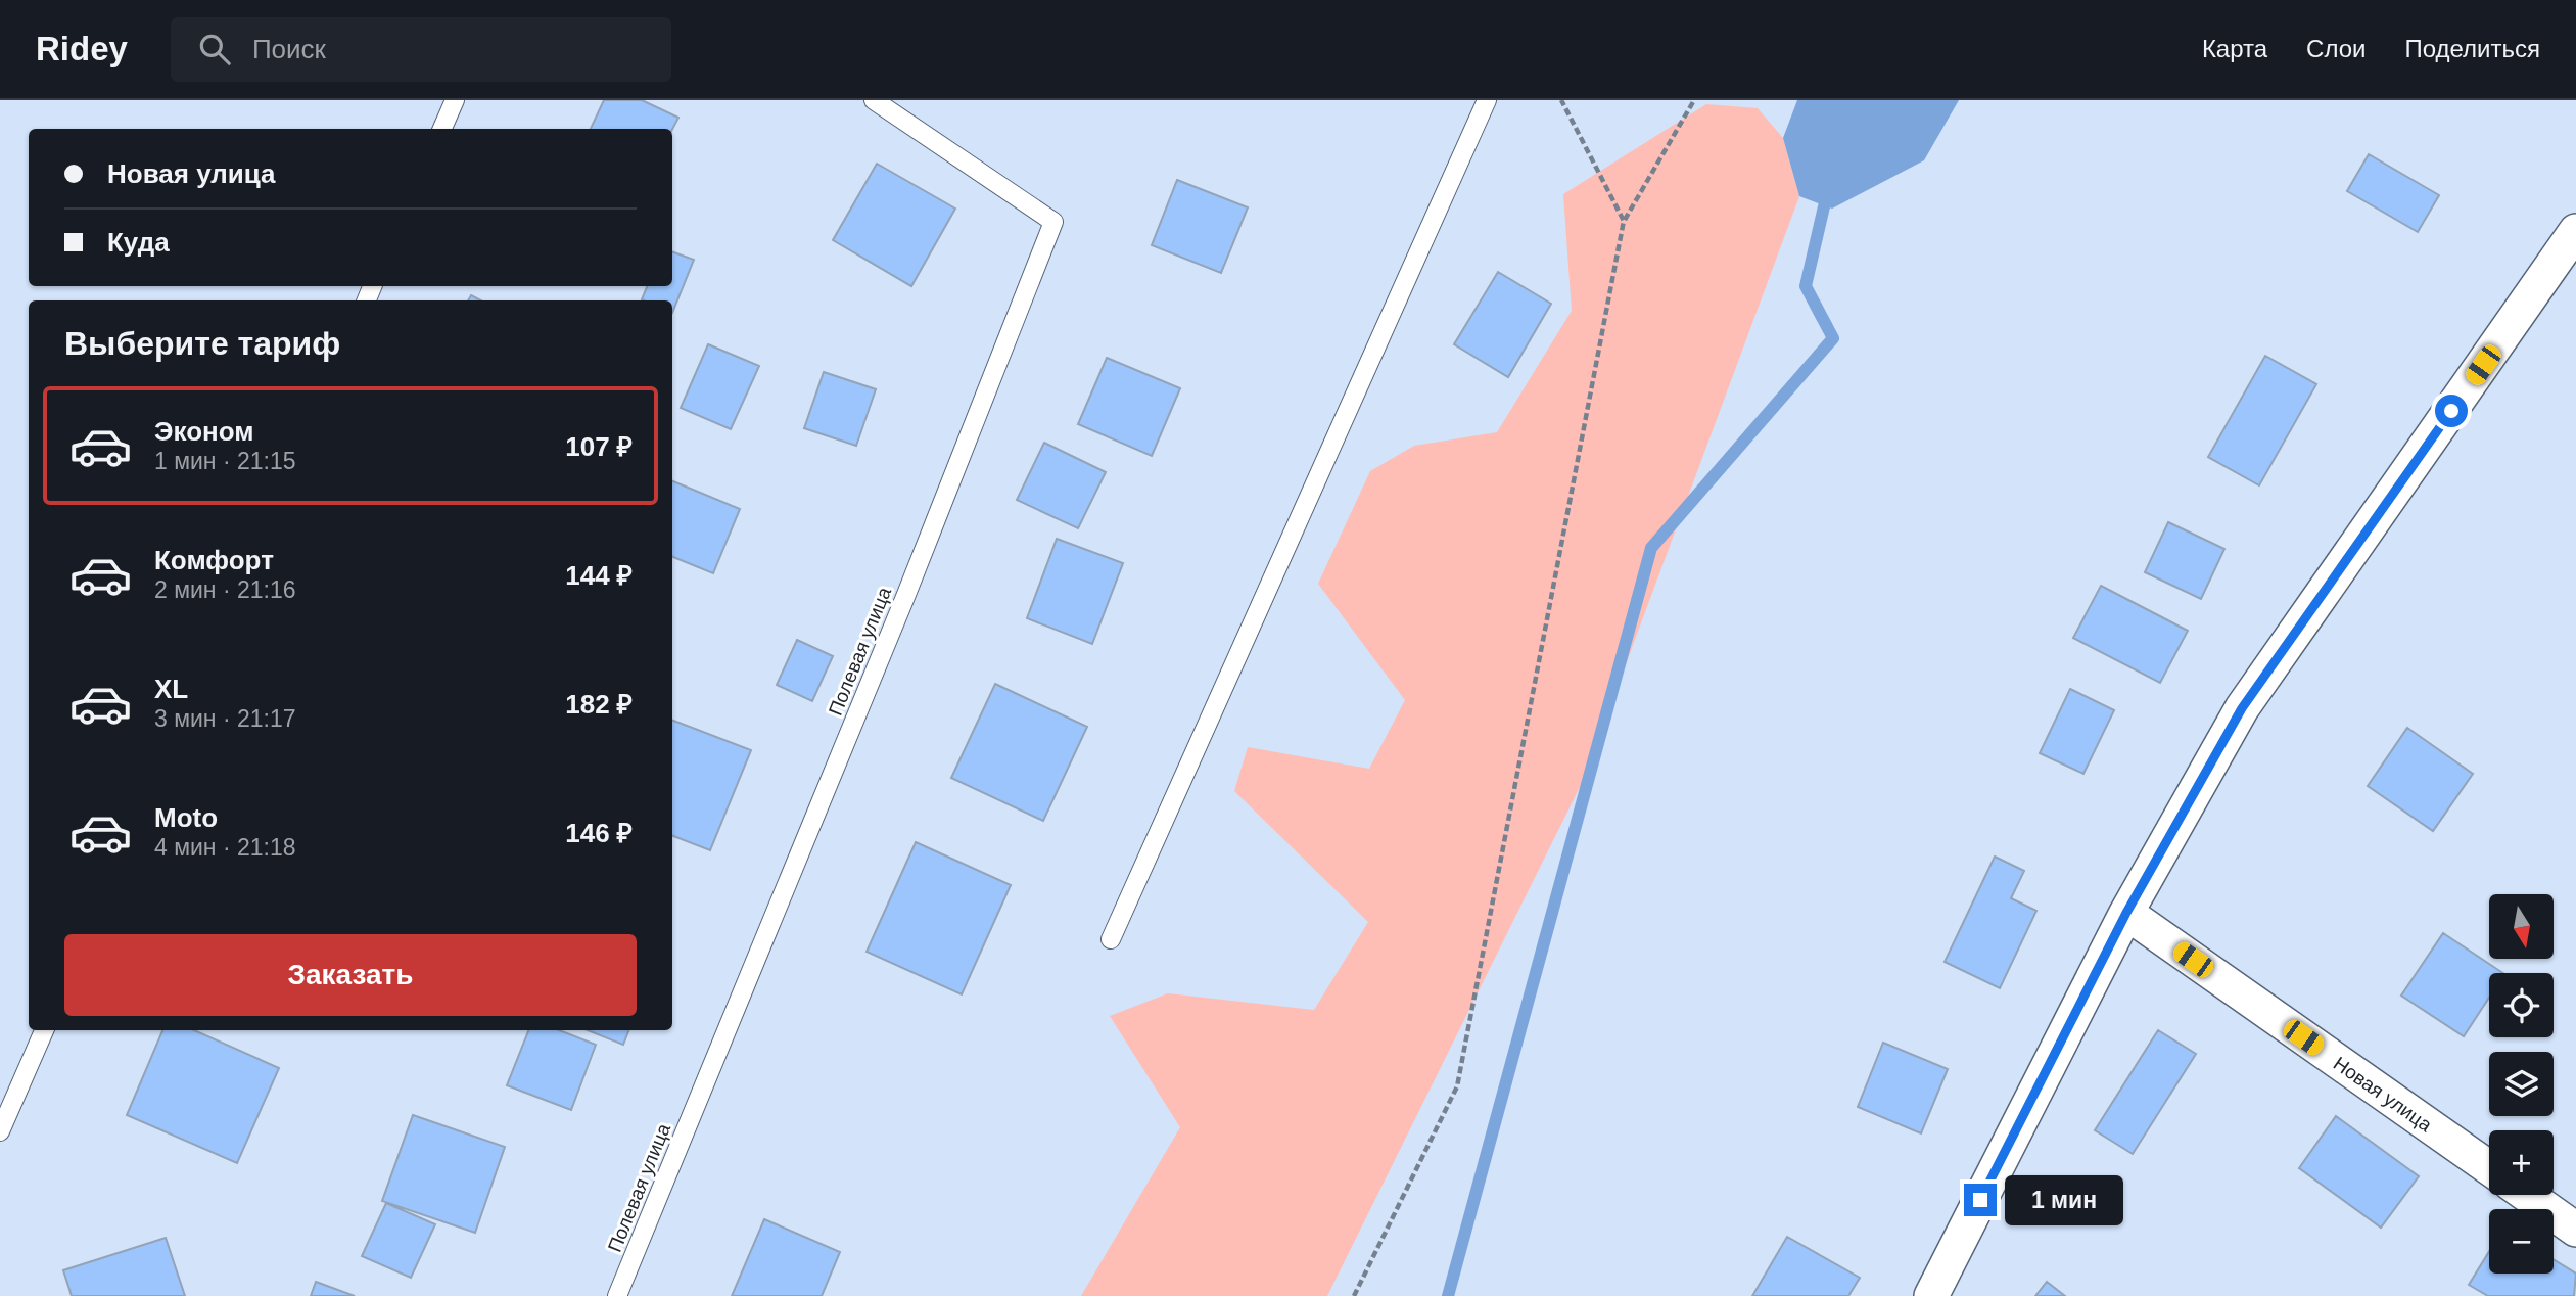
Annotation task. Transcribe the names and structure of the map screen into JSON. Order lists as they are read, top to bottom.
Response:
{
  "streets": {
    "street": ["Новая улица"],
    "lane": ["Полевая улица"]
  },
  "north": "bottom",
  "page": {
    "header": "Ridey",
    "search": "Поиск",
    "nav": ["Карта", "Слои", "Поделиться"],
    "banner": ["Новая улица", "Куда"],
    "heading": "Выберите тариф",
    "list": [
      {
        "name": "Эконом",
        "note": "1 мин · 21:15",
        "value": "107 ₽"
      },
      {
        "name": "Комфорт",
        "note": "2 мин · 21:16",
        "value": "144 ₽"
      },
      {
        "name": "XL",
        "note": "3 мин · 21:17",
        "value": "182 ₽"
      },
      {
        "name": "Moto",
        "note": "4 мин · 21:18",
        "value": "146 ₽"
      }
    ],
    "map_buttons": ["+", "−"],
    "buttons": "Заказать",
    "bubble": "1 мин"
  }
}
